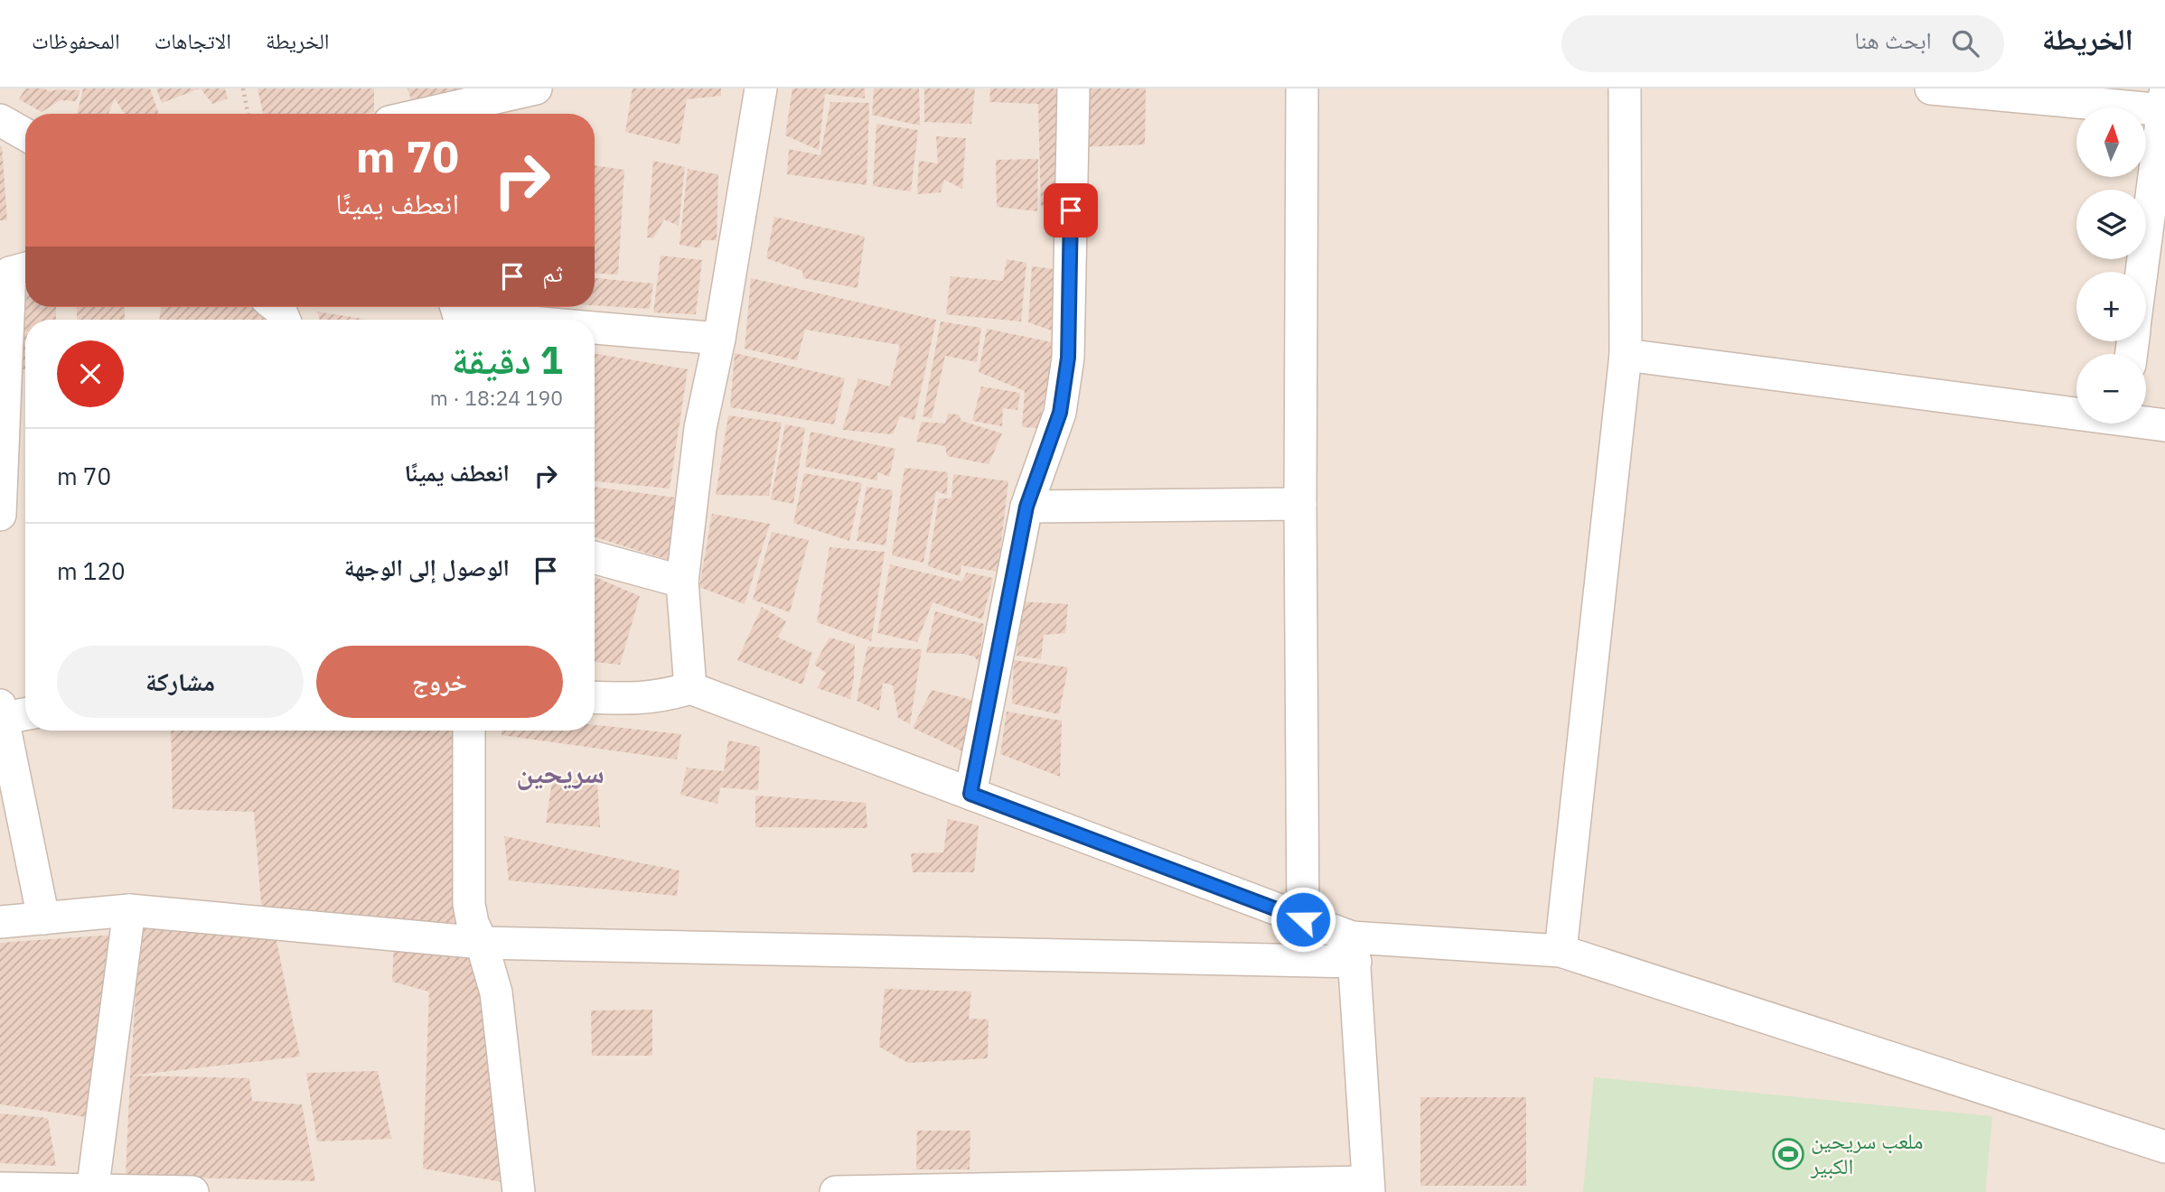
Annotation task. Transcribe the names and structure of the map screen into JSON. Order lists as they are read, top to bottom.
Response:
{
  "districts": ["سريحين"],
  "places": {
    "sports": ["ملعب سريحين الكبير"]
  },
  "north": "top",
  "page": {
    "header": "الخريطة",
    "search": "ابحث هنا",
    "nav": ["الخريطة", "الاتجاهات", "المحفوظات"],
    "map_buttons": ["+", "−"],
    "turn": ["70 m", "انعطف يمينًا"],
    "then": "ثم",
    "heading": ["1 دقيقة", "190 m · 18:24"],
    "list": [
      {
        "name": "انعطف يمينًا",
        "value": "70 m"
      },
      {
        "name": "الوصول إلى الوجهة",
        "value": "120 m"
      }
    ],
    "buttons": ["خروج", "مشاركة"]
  }
}
